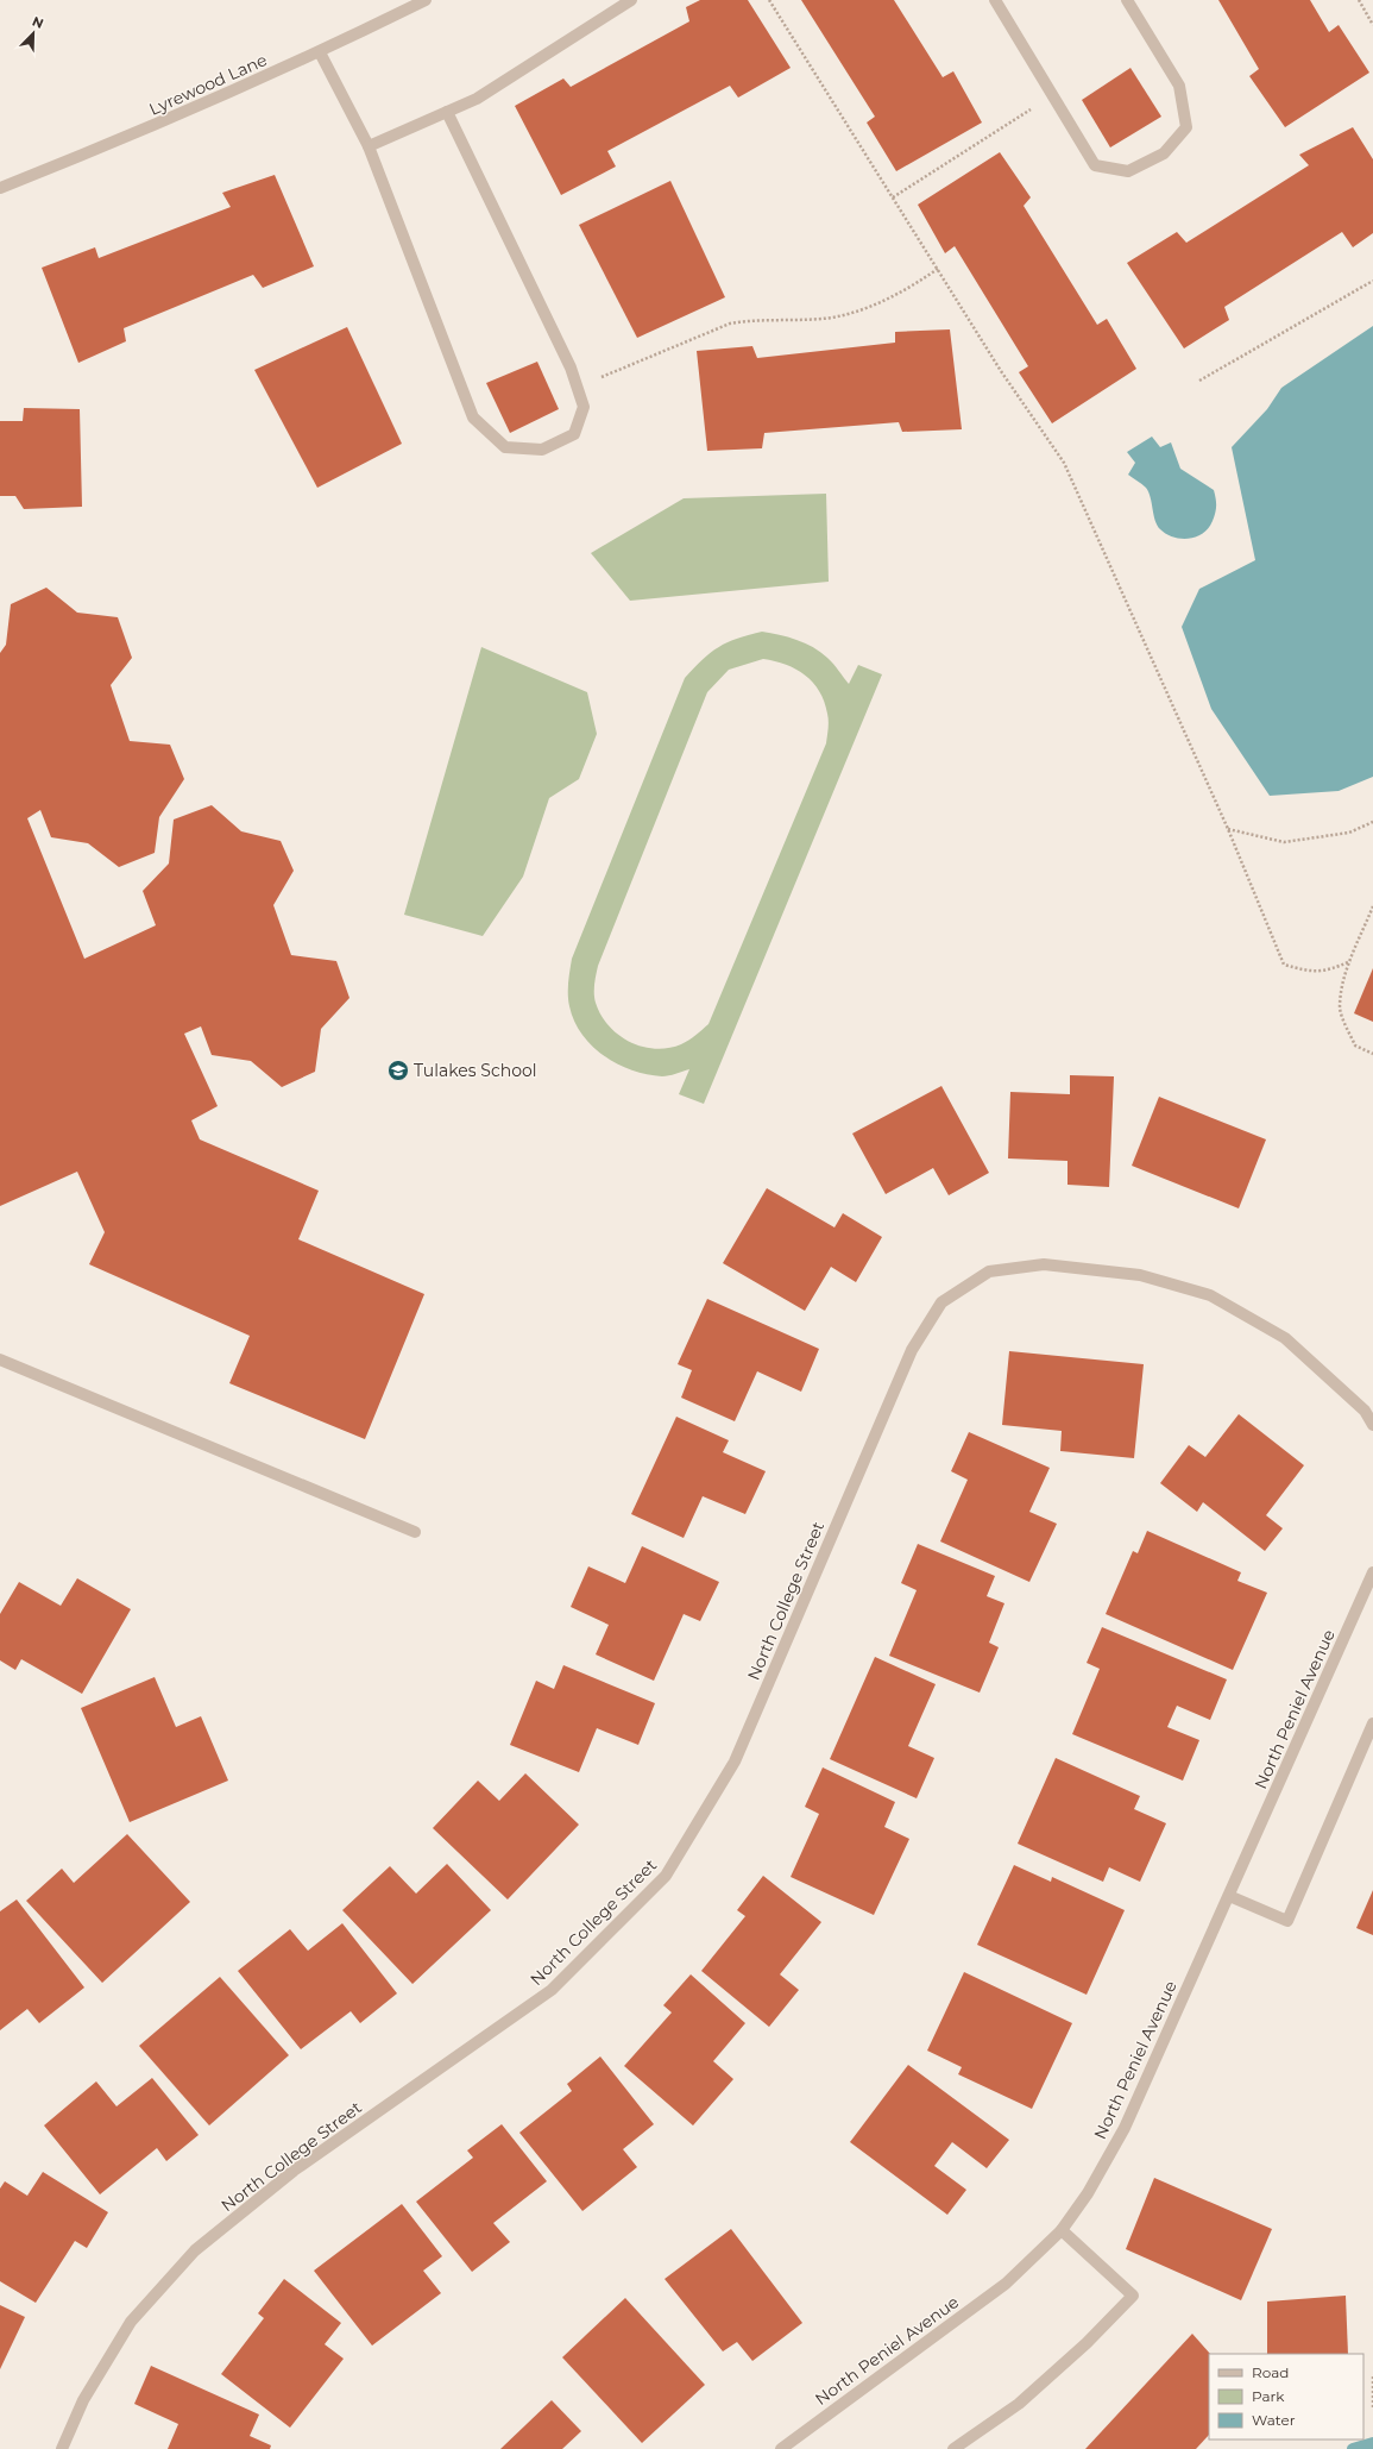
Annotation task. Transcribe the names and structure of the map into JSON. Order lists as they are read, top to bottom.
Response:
{
  "streets": {
    "street": ["Lyrewood Lane", "North College Street", "North Peniel Avenue"]
  },
  "places": {
    "school or university": ["Tulakes School"]
  },
  "legend": ["Road", "Park", "Water"],
  "north": "top right"
}
